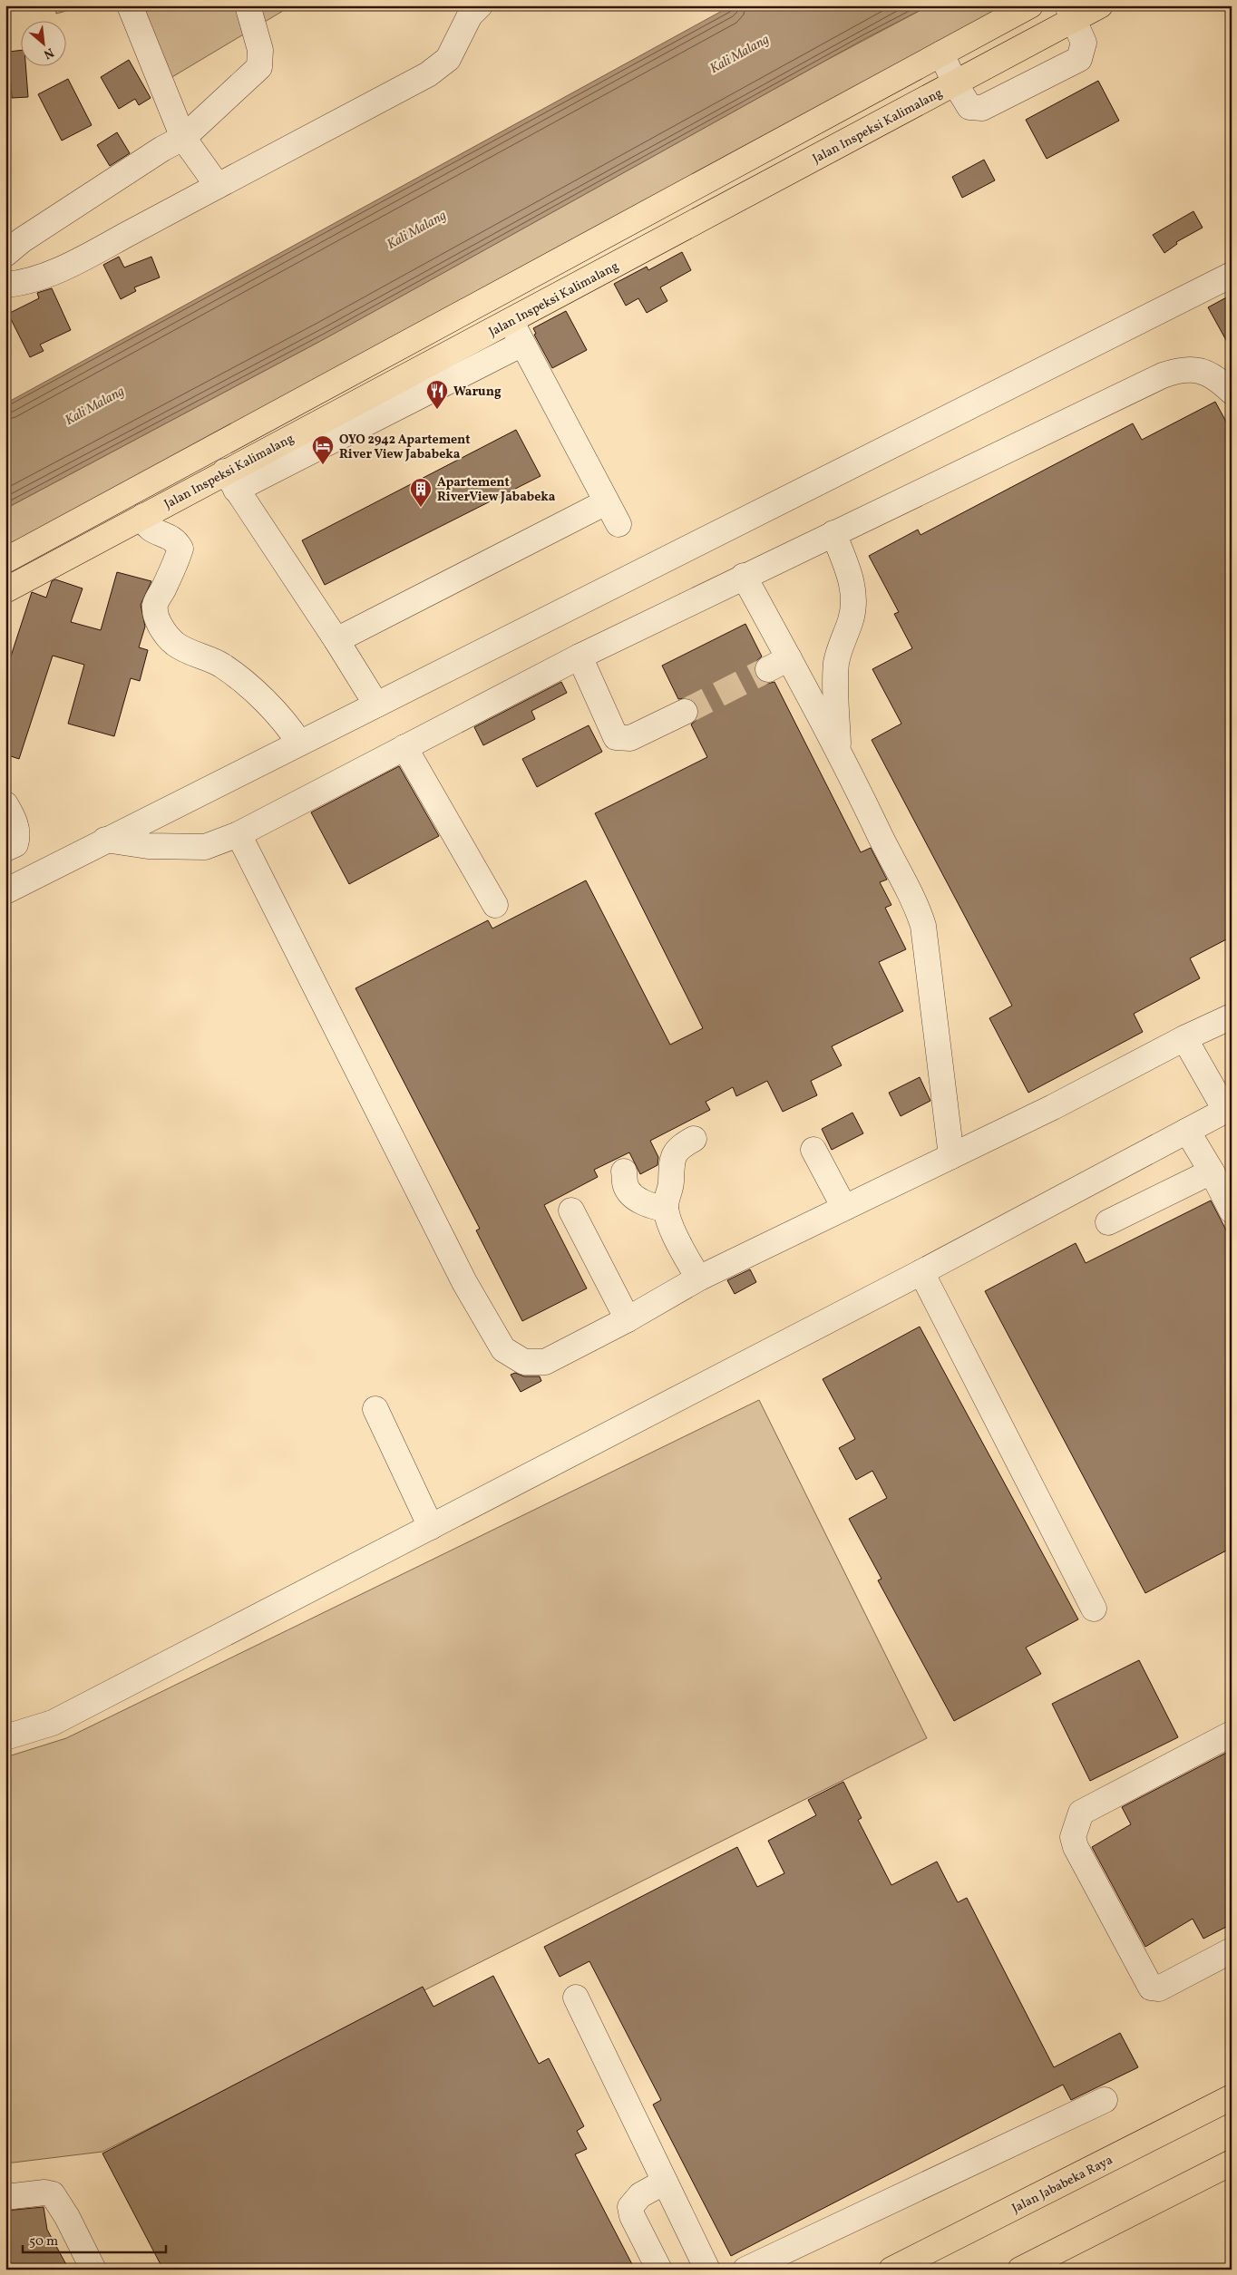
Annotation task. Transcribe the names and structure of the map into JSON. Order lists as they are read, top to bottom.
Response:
{
  "streets": {
    "main road": ["Jalan Inspeksi Kalimalang", "Jalan Jababeka Raya"]
  },
  "water": ["Kali Malang"],
  "places": {
    "restaurant": ["Warung"],
    "hotel": ["OYO 2942 Apartement River View Jababeka"],
    "building": ["Apartement RiverView Jababeka"]
  },
  "scale_bar": "50 m",
  "north": "bottom right"
}
